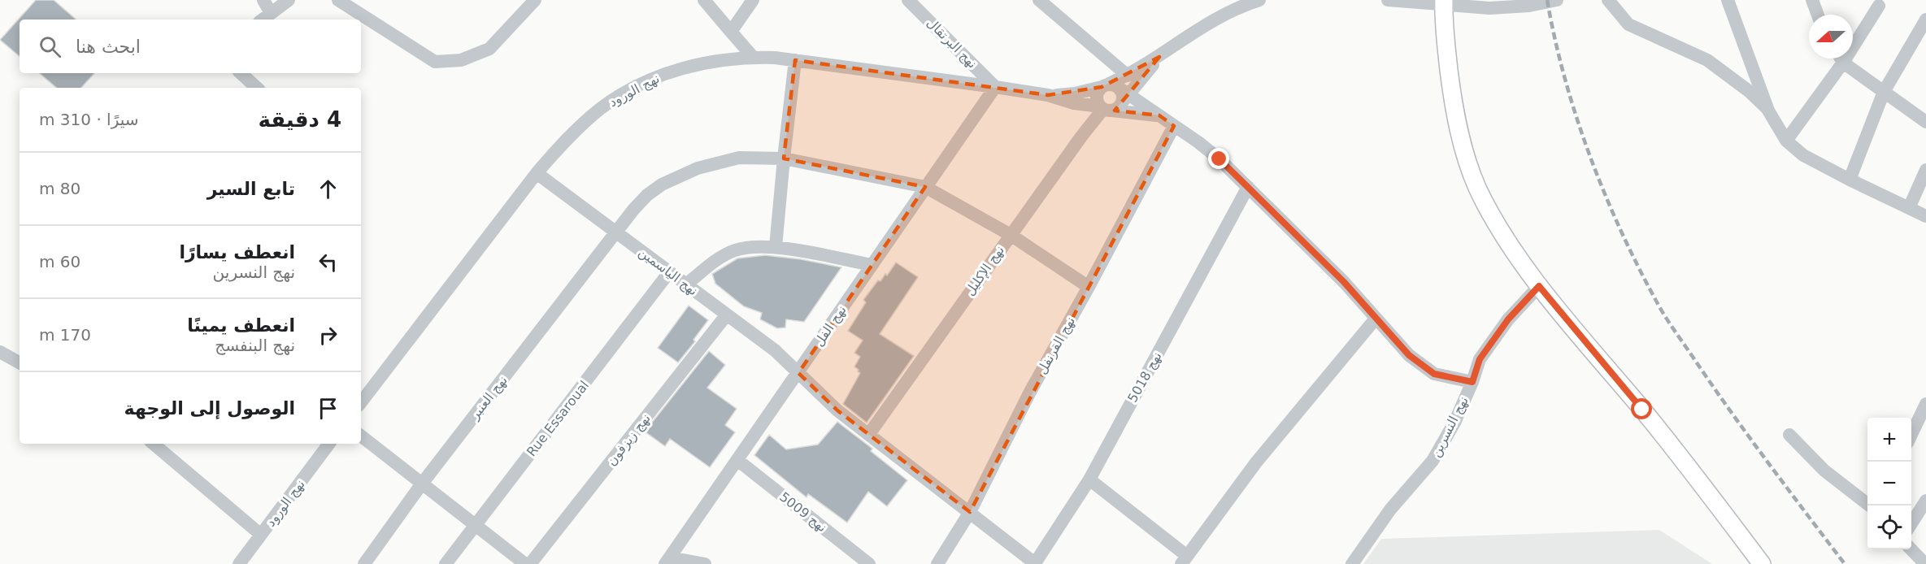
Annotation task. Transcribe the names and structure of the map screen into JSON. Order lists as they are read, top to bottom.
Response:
{
  "streets": {
    "street": [
      "نهج البرتقال",
      "نهج الورود",
      "نهج الإكليل",
      "نهج الياسمين",
      "نهج الفل",
      "نهج القرنفل",
      "نهج 5018",
      "نهج العنبر",
      "Rue Essaroual",
      "نهج النسرين",
      "نهج زيزفون",
      "نهج 5009"
    ]
  },
  "crossings": [
    ["نهج البرتقال", "نهج الورود"],
    ["نهج البرتقال", "نهج الفل"],
    ["نهج الورود", "نهج الياسمين"],
    ["نهج الورود", "نهج الفل"],
    ["نهج الإكليل", "نهج الياسمين"],
    ["نهج الإكليل", "نهج العنبر"],
    ["نهج الياسمين", "نهج الفل"],
    ["نهج الياسمين", "نهج القرنفل"],
    ["نهج الياسمين", "نهج 5018"],
    ["نهج الياسمين", "نهج العنبر"],
    ["نهج الياسمين", "Rue Essaroual"],
    ["نهج الياسمين", "نهج زيزفون"],
    ["نهج الفل", "نهج العنبر"],
    ["نهج الفل", "نهج 5009"],
    ["نهج القرنفل", "نهج العنبر"]
  ],
  "north": "left",
  "page": {
    "search": "ابحث هنا",
    "heading": ["4 دقيقة", "سيرًا · 310 m"],
    "list": [
      ["تابع السير", "80 m"],
      ["انعطف يسارًا", "نهج النسرين", "60 m"],
      ["انعطف يمينًا", "نهج البنفسج", "170 m"],
      "الوصول إلى الوجهة"
    ],
    "map_buttons": ["+", "−"]
  }
}
